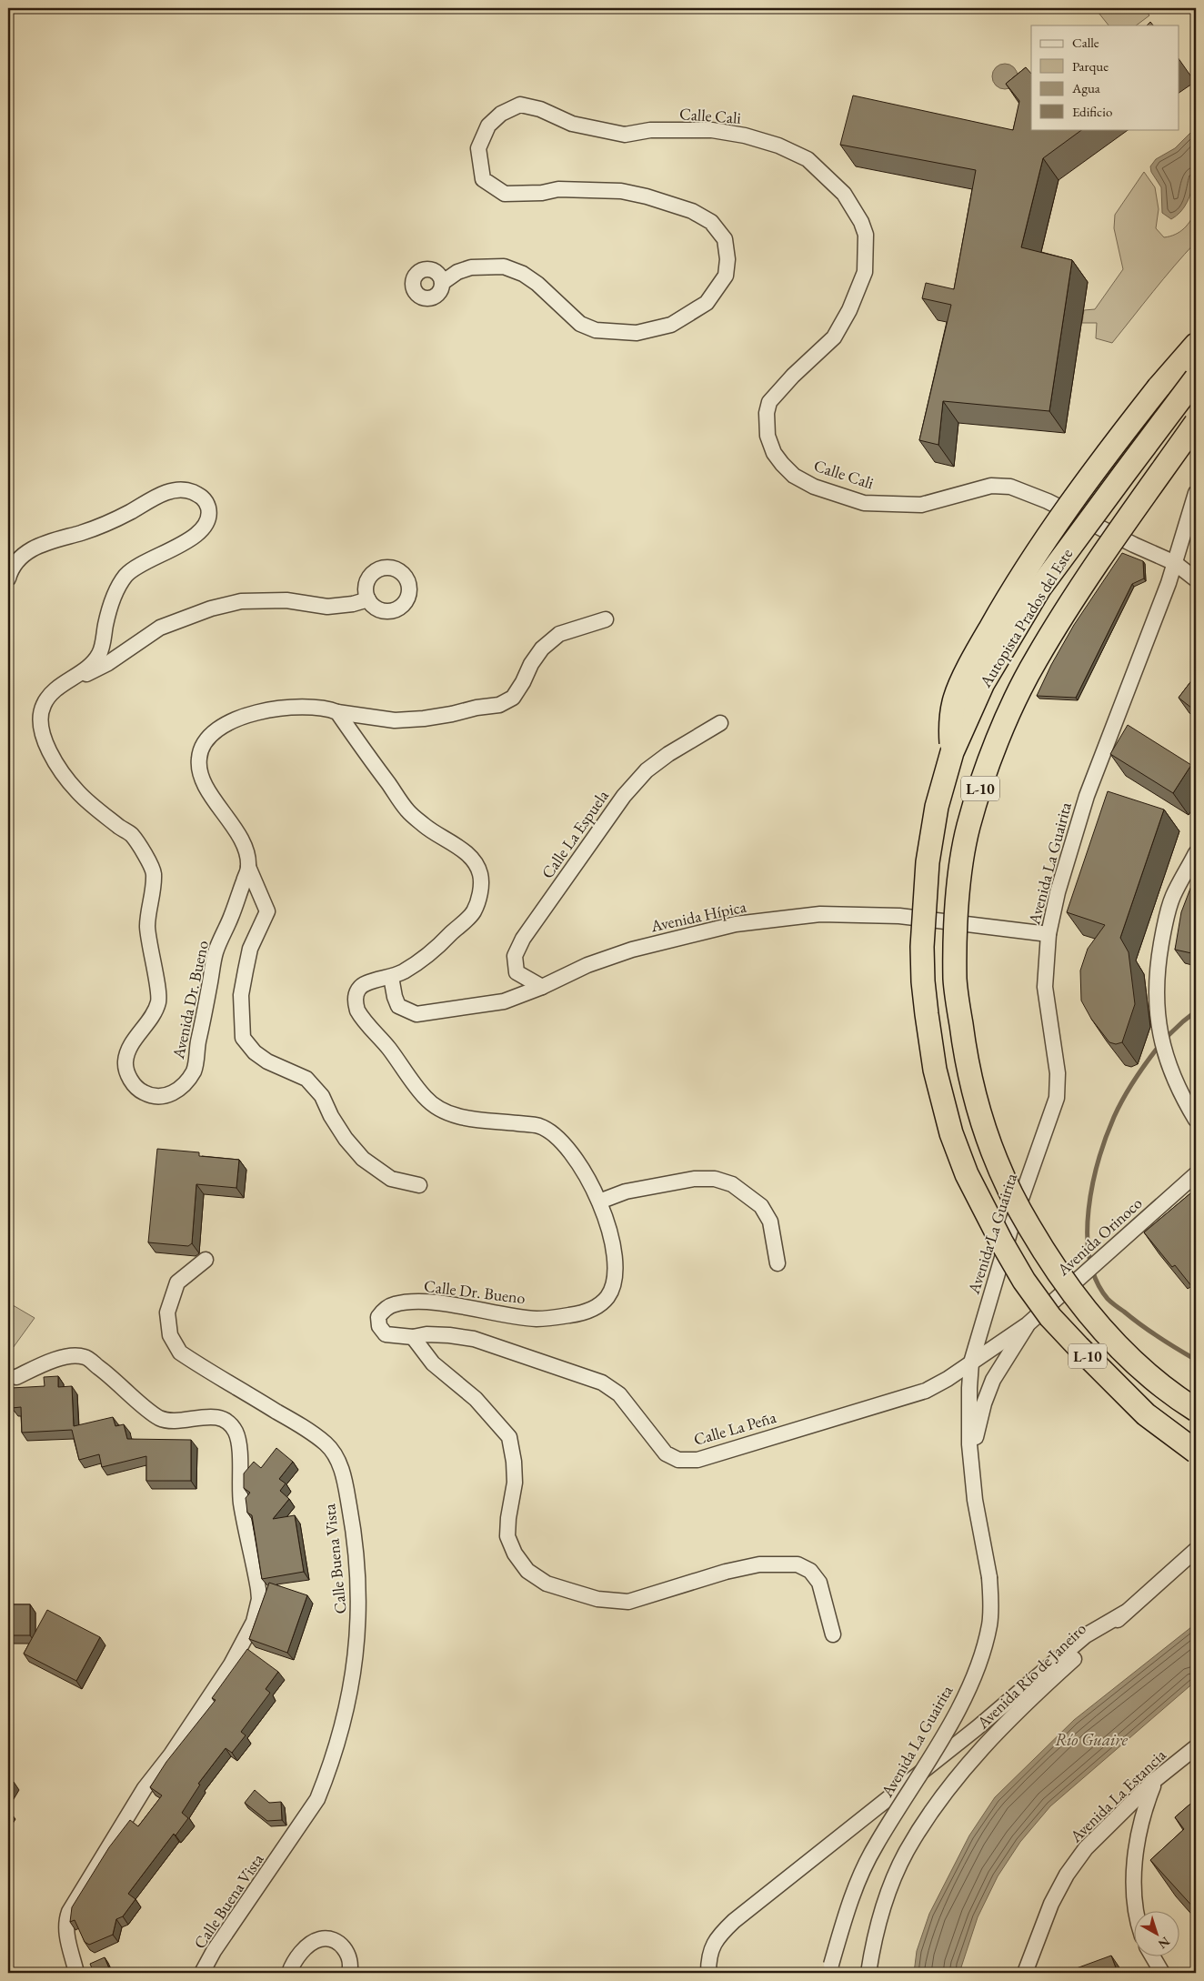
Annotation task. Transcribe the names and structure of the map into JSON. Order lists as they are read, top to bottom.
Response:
{
  "streets": {
    "highway": ["Autopista Prados del Este", "L-10"],
    "street": [
      "Calle Cali",
      "Calle La Espuela",
      "Avenida La Guairita",
      "Avenida Hípica",
      "Avenida Dr. Bueno",
      "Avenida Orinoco",
      "Calle Dr. Bueno",
      "Calle La Peña",
      "Calle Buena Vista",
      "Avenida Río de Janeiro",
      "Avenida La Estancia"
    ]
  },
  "crossings": [
    ["Calle Cali", "Avenida La Guairita"],
    ["Autopista Prados del Este", "L-10"],
    ["Calle La Espuela", "Avenida Hípica"],
    ["Avenida La Guairita", "Avenida Hípica"],
    ["Avenida La Guairita", "Calle La Peña"],
    ["Avenida Hípica", "Calle Dr. Bueno"],
    ["Avenida Orinoco", "Calle La Peña"],
    ["Calle Dr. Bueno", "Calle La Peña"]
  ],
  "water": ["Río Guaire"],
  "legend": [
    "Calle",
    "Parque",
    "Agua",
    "Edificio"
  ],
  "north": "bottom right"
}
